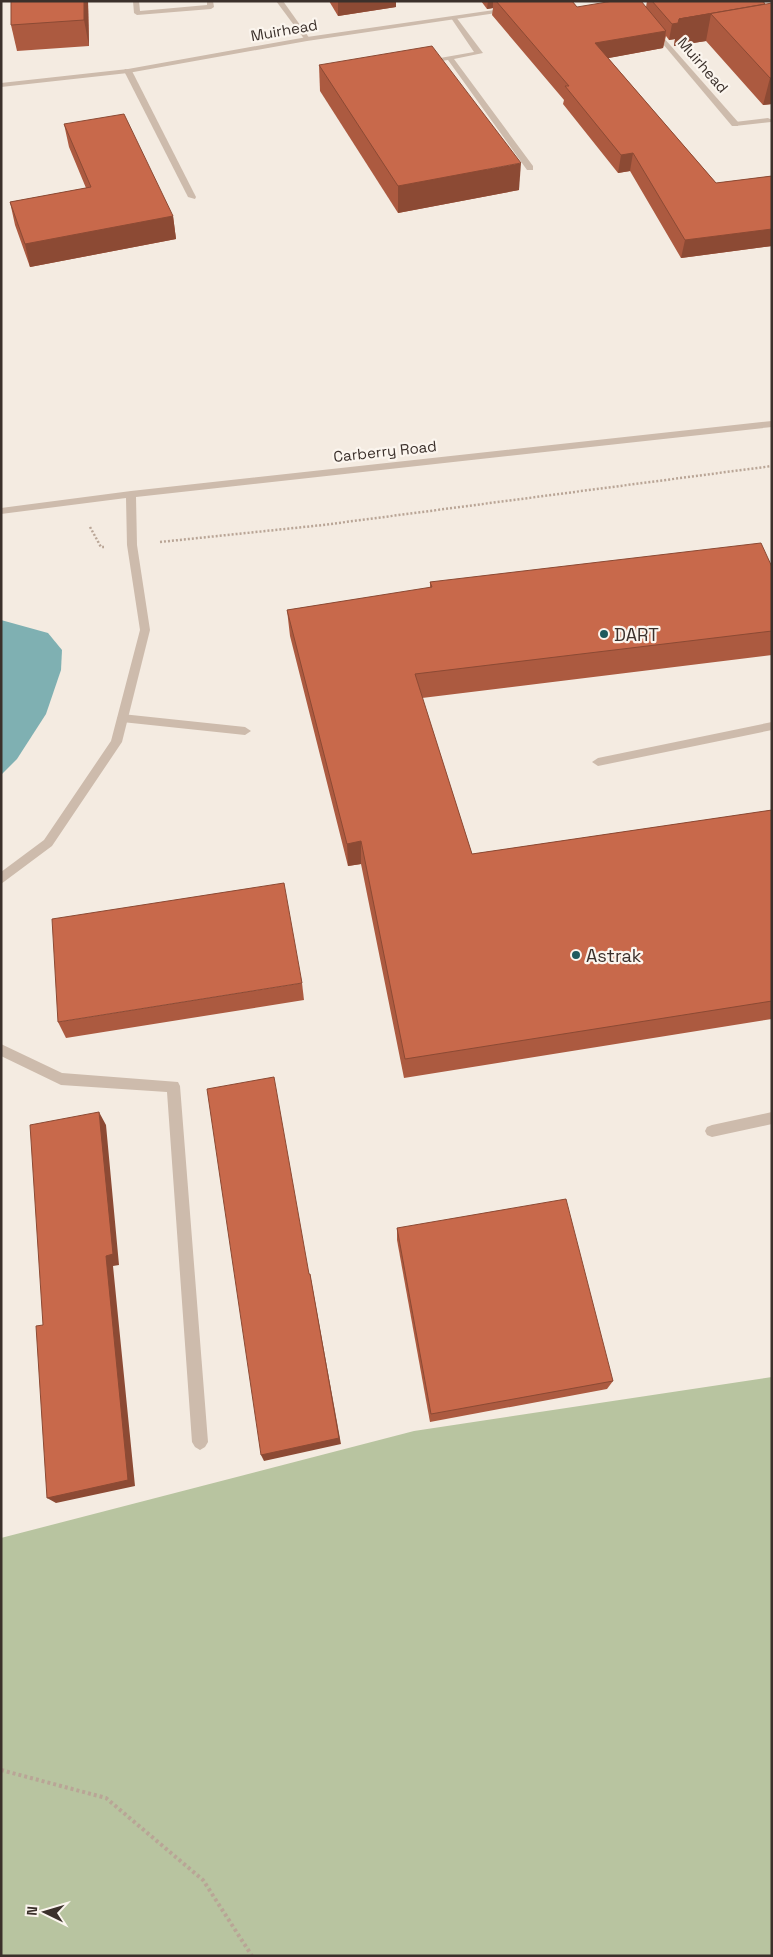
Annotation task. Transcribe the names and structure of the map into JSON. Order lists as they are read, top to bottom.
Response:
{
  "streets": {
    "street": ["Muirhead", "Carberry Road"]
  },
  "places": ["DART", "Astrak"],
  "north": "left"
}
